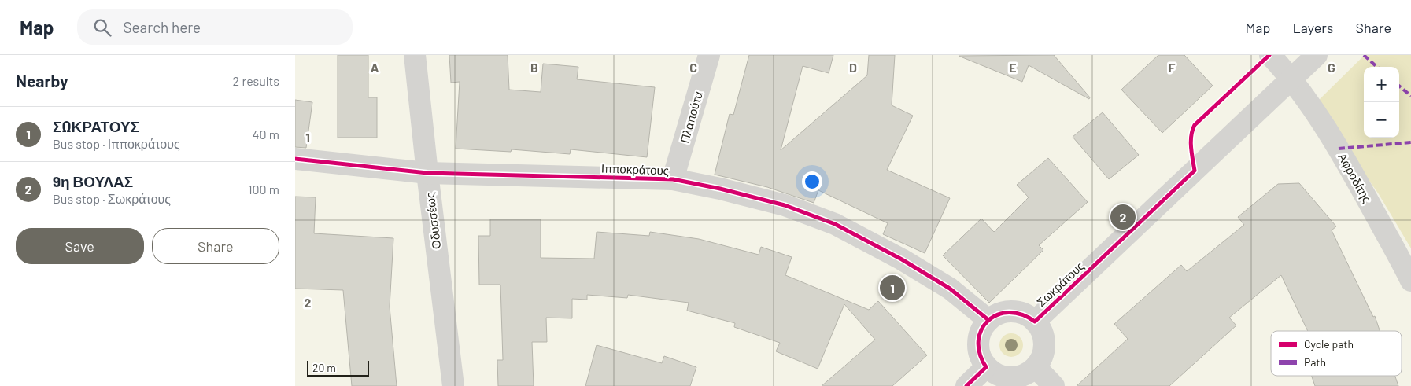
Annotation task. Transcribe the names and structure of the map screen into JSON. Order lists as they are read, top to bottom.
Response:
{
  "streets": {
    "street": [
      "Πλαπούτα",
      "Ιπποκράτους",
      "Αφροδίτης",
      "Οδυσσέως",
      "Σωκράτους"
    ]
  },
  "crossings": [
    ["Πλαπούτα", "Ιπποκράτους"],
    ["Ιπποκράτους", "Οδυσσέως"],
    ["Ιπποκράτους", "Σωκράτους"],
    ["Αφροδίτης", "Σωκράτους"]
  ],
  "legend": ["Cycle path", "Path"],
  "scale_bar": "20 m",
  "page": {
    "header": "Map",
    "search": "Search here",
    "nav": ["Map", "Layers", "Share"],
    "heading": ["Nearby", "2 results"],
    "map_buttons": ["+", "−"],
    "list": [
      {
        "mark": "1",
        "name": "ΣΩΚΡΑΤΟΥΣ",
        "note": "Bus stop · Ιπποκράτους",
        "value": "40 m"
      },
      {
        "mark": "2",
        "name": "9η ΒΟΥΛΑΣ",
        "note": "Bus stop · Σωκράτους",
        "value": "100 m"
      }
    ],
    "pins": ["2", "1"],
    "buttons": ["Save", "Share"],
    "scale": "20 m"
  },
  "grid": {
    "columns": [
      "A",
      "B",
      "C",
      "D",
      "E",
      "F",
      "G"
    ],
    "rows": ["1", "2"]
  }
}
